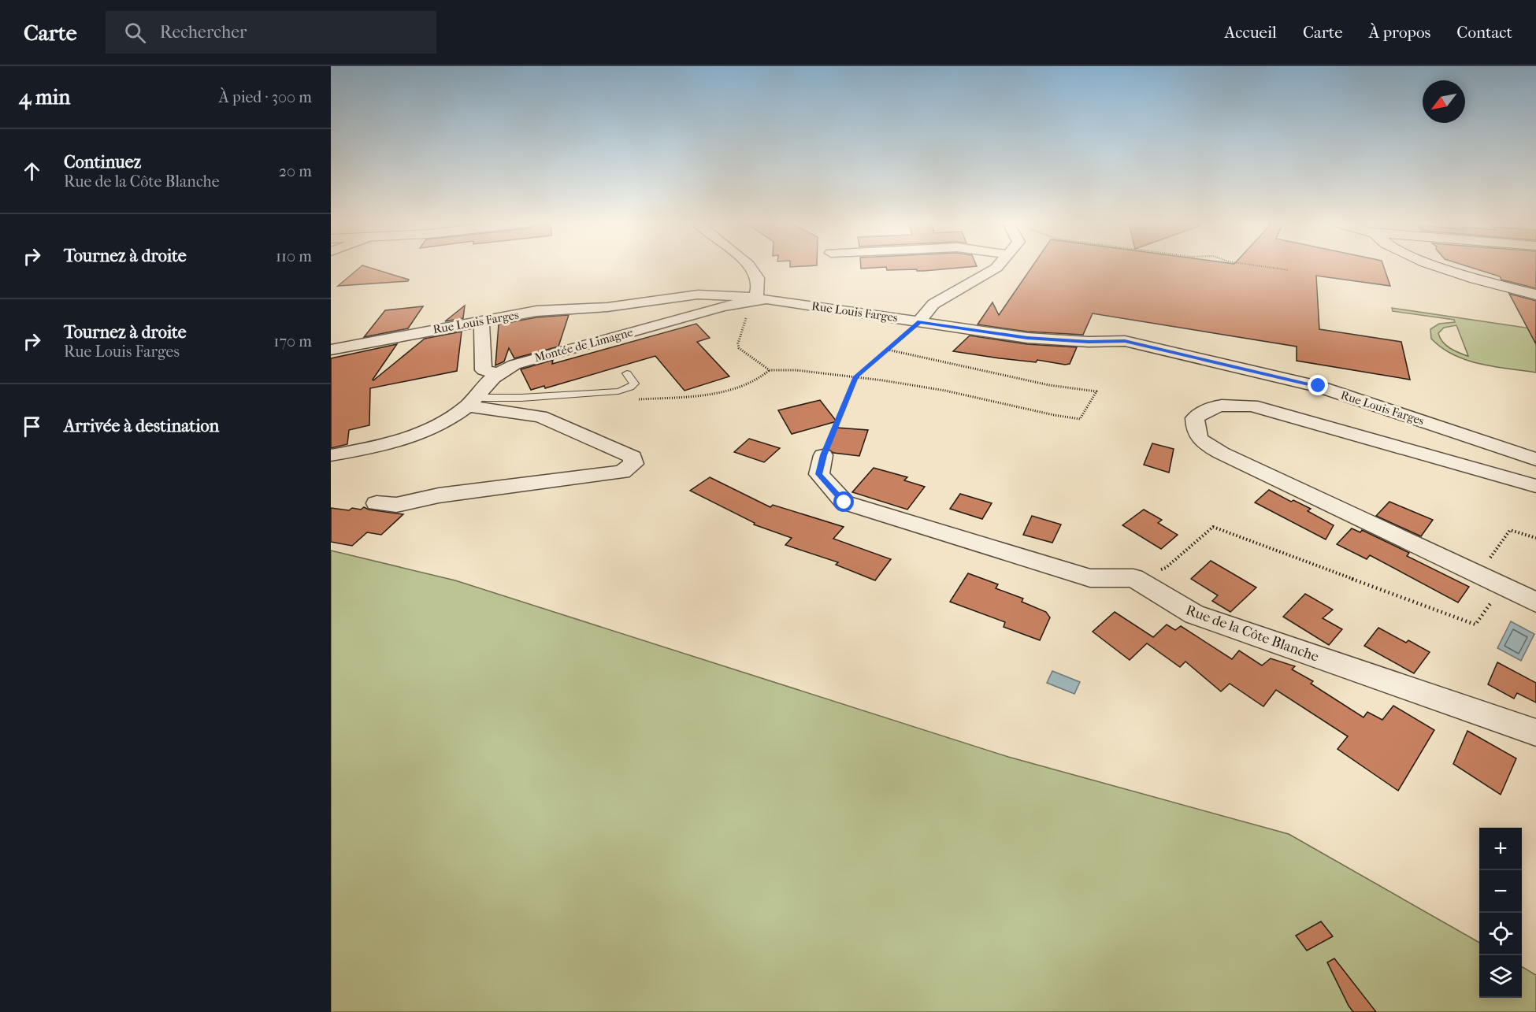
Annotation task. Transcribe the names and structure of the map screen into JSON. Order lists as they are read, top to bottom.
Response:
{
  "streets": {
    "street": ["Rue Louis Farges", "Montée de Limagne", "Rue de la Côte Blanche"]
  },
  "crossings": [
    ["Rue Louis Farges", "Montée de Limagne"]
  ],
  "north": "bottom left",
  "page": {
    "header": "Carte",
    "search": "Rechercher",
    "nav": [
      "Accueil",
      "Carte",
      "À propos",
      "Contact"
    ],
    "heading": ["4 min", "À pied · 300 m"],
    "list": [
      ["Continuez", "Rue de la Côte Blanche", "20 m"],
      ["Tournez à droite", "110 m"],
      ["Tournez à droite", "Rue Louis Farges", "170 m"],
      "Arrivée à destination"
    ],
    "map_buttons": ["+", "−"]
  }
}
